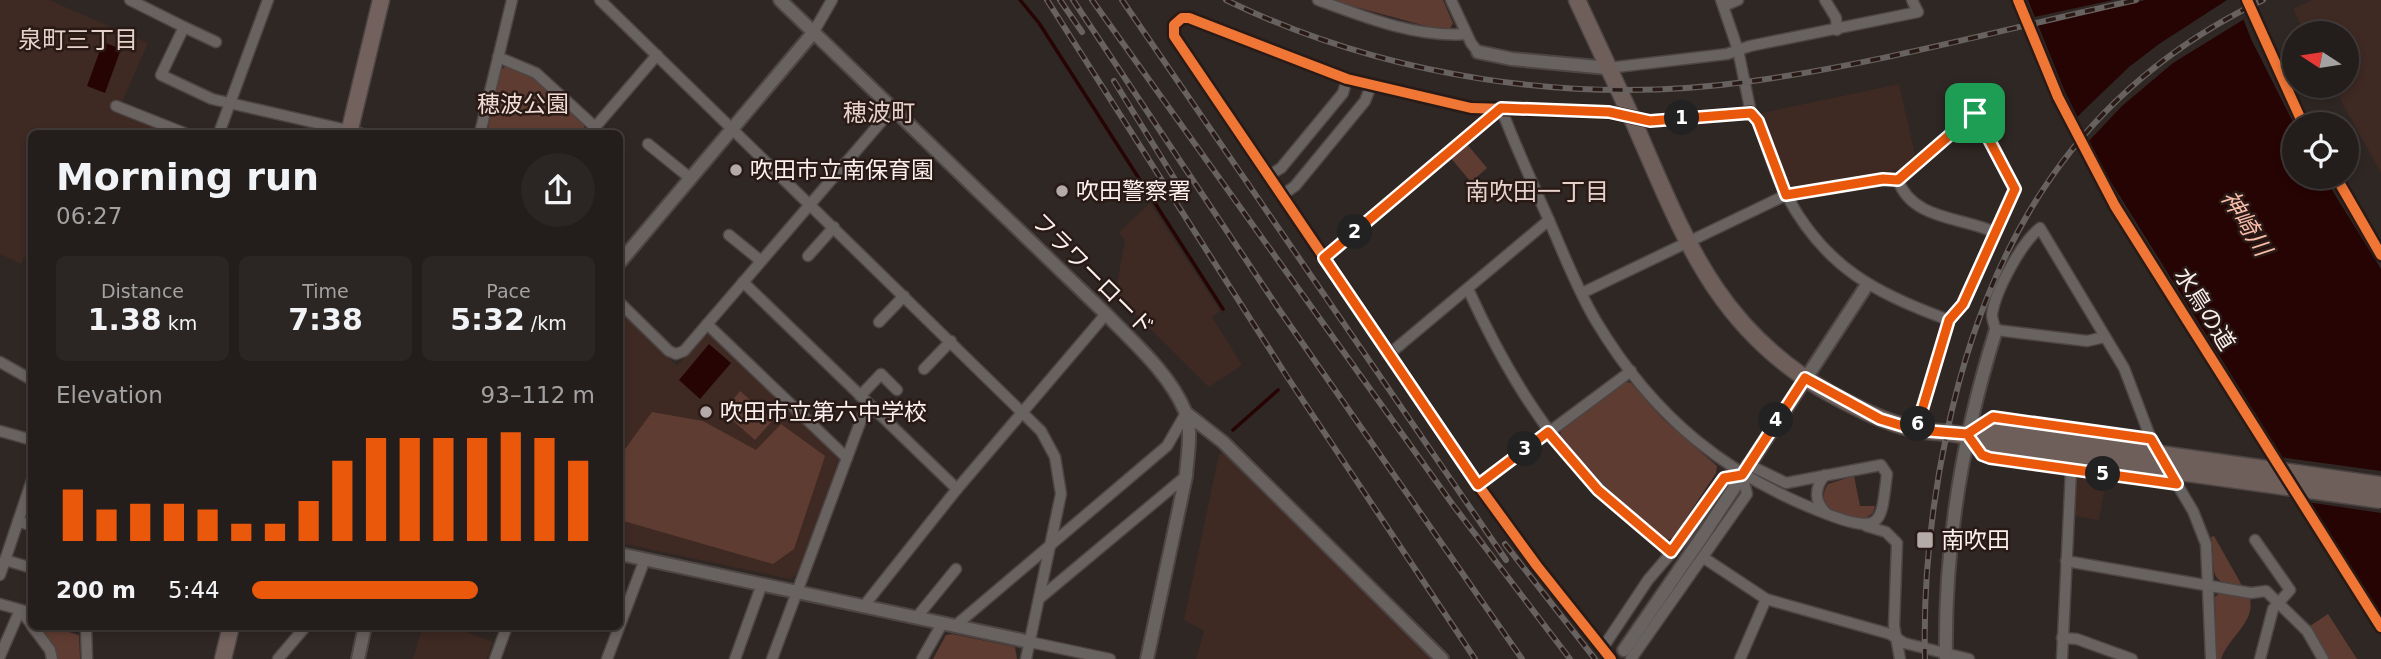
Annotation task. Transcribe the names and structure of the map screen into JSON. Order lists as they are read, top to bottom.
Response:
{
  "streets": {
    "street": ["フラワーロード"],
    "cycle path": ["水鳥の道"]
  },
  "districts": ["泉町三丁目", "穂波町", "南吹田一丁目"],
  "water": ["神崎川"],
  "parks": ["穂波公園"],
  "places": {
    "other": ["吹田市立南保育園", "吹田警察署", "吹田市立第六中学校"],
    "transit": ["南吹田"]
  },
  "north": "left",
  "page": {
    "pins": [
      "1",
      "2",
      "4",
      "6",
      "3",
      "5"
    ],
    "heading": ["Morning run", "06:27"],
    "stats": [
      ["Distance", "1.38 km"],
      ["Time", "7:38"],
      ["Pace", "5:32 /km"]
    ],
    "chart": ["Elevation", "93–112 m"],
    "list": [
      {
        "name": "200 m",
        "note": "5:44"
      }
    ]
  }
}
